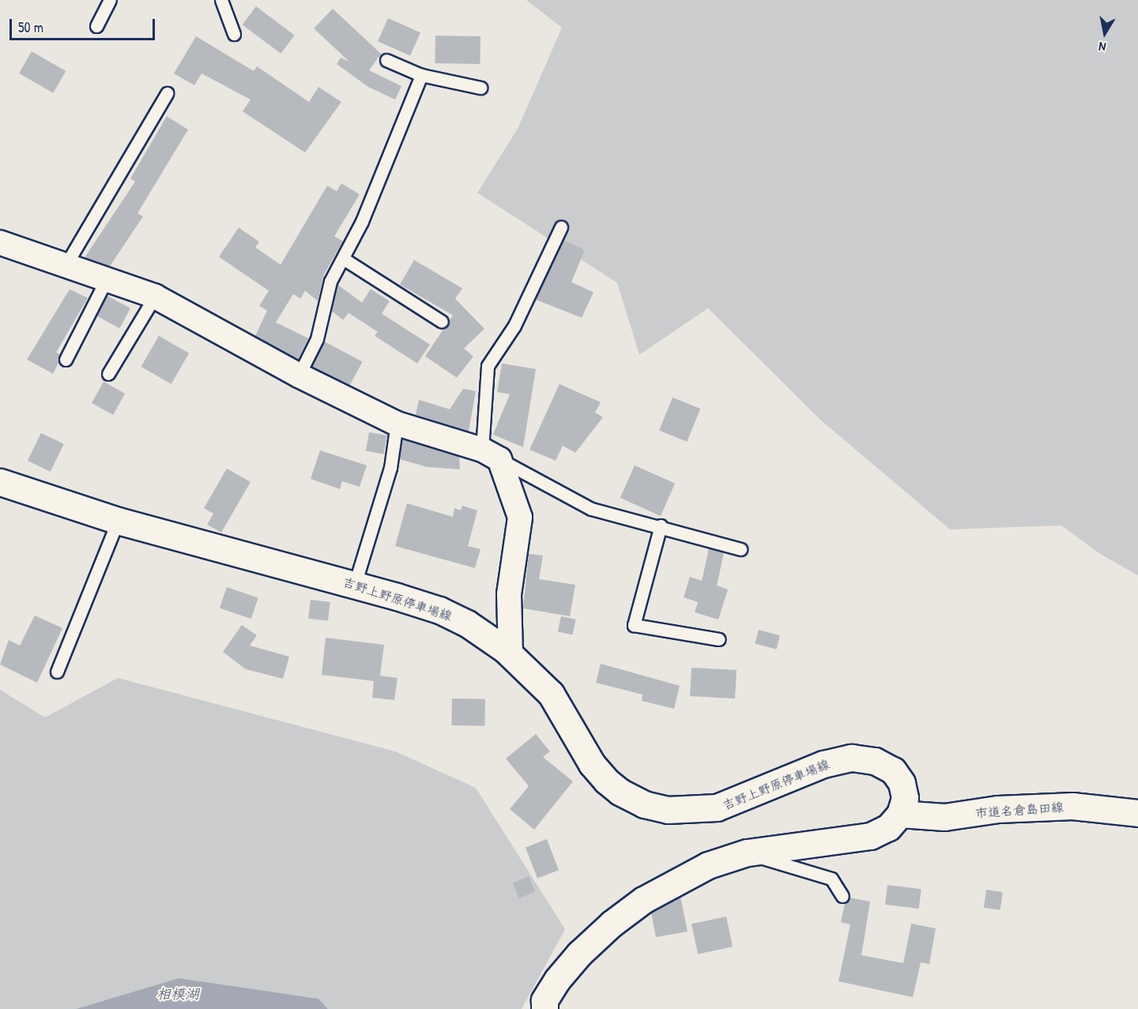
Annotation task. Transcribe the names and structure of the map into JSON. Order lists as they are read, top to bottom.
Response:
{
  "streets": {
    "main road": ["吉野上野原停車場線", "市道名倉島田線"]
  },
  "crossings": [
    ["吉野上野原停車場線", "市道名倉島田線"]
  ],
  "water": ["相模湖"],
  "scale_bar": "50 m",
  "north": "bottom"
}
